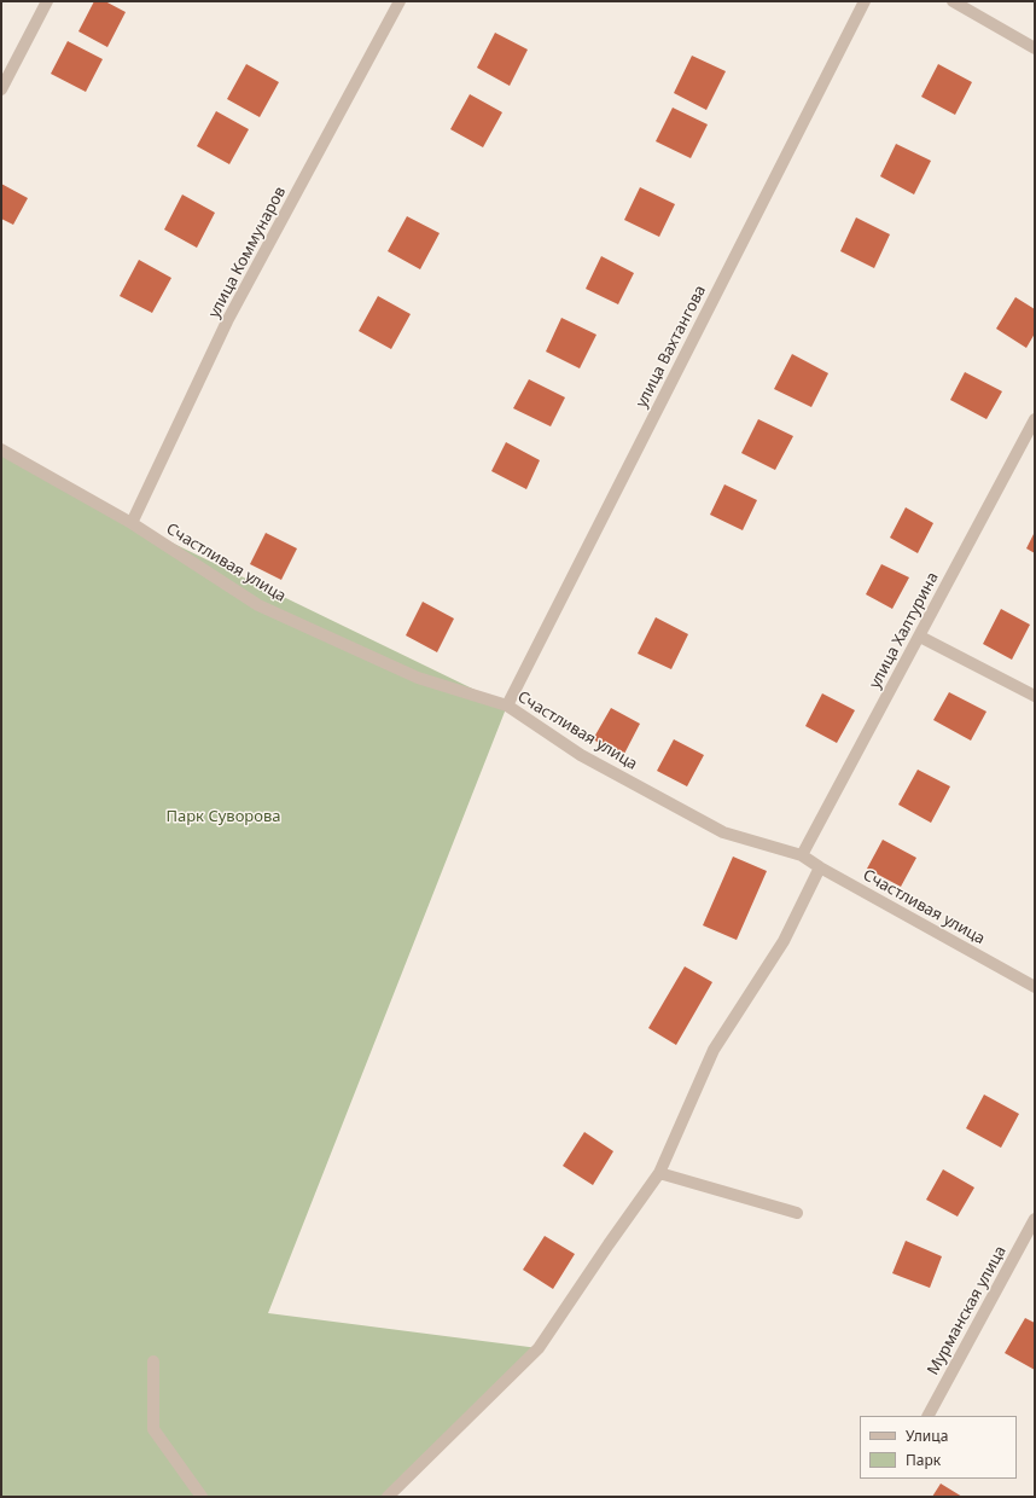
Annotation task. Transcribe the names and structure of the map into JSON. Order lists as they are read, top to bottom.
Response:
{
  "streets": {
    "street": [
      "улица Коммунаров",
      "улица Вахтангова",
      "Счастливая улица",
      "улица Халтурина",
      "Мурманская улица"
    ]
  },
  "crossings": [
    ["улица Коммунаров", "Счастливая улица"],
    ["улица Вахтангова", "Счастливая улица"],
    ["Счастливая улица", "улица Халтурина"]
  ],
  "parks": ["Парк Суворова"],
  "legend": ["Улица", "Парк"]
}
